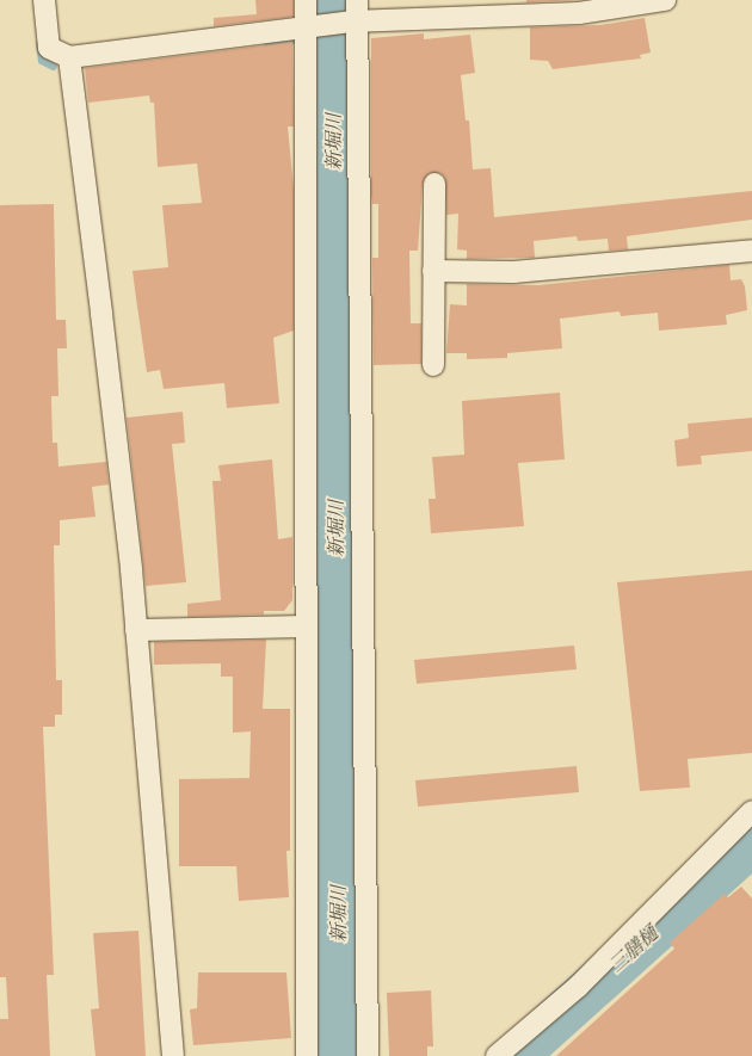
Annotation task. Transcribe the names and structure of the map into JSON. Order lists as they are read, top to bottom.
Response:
{
  "water": ["新堀川", "三膳樋"]
}
